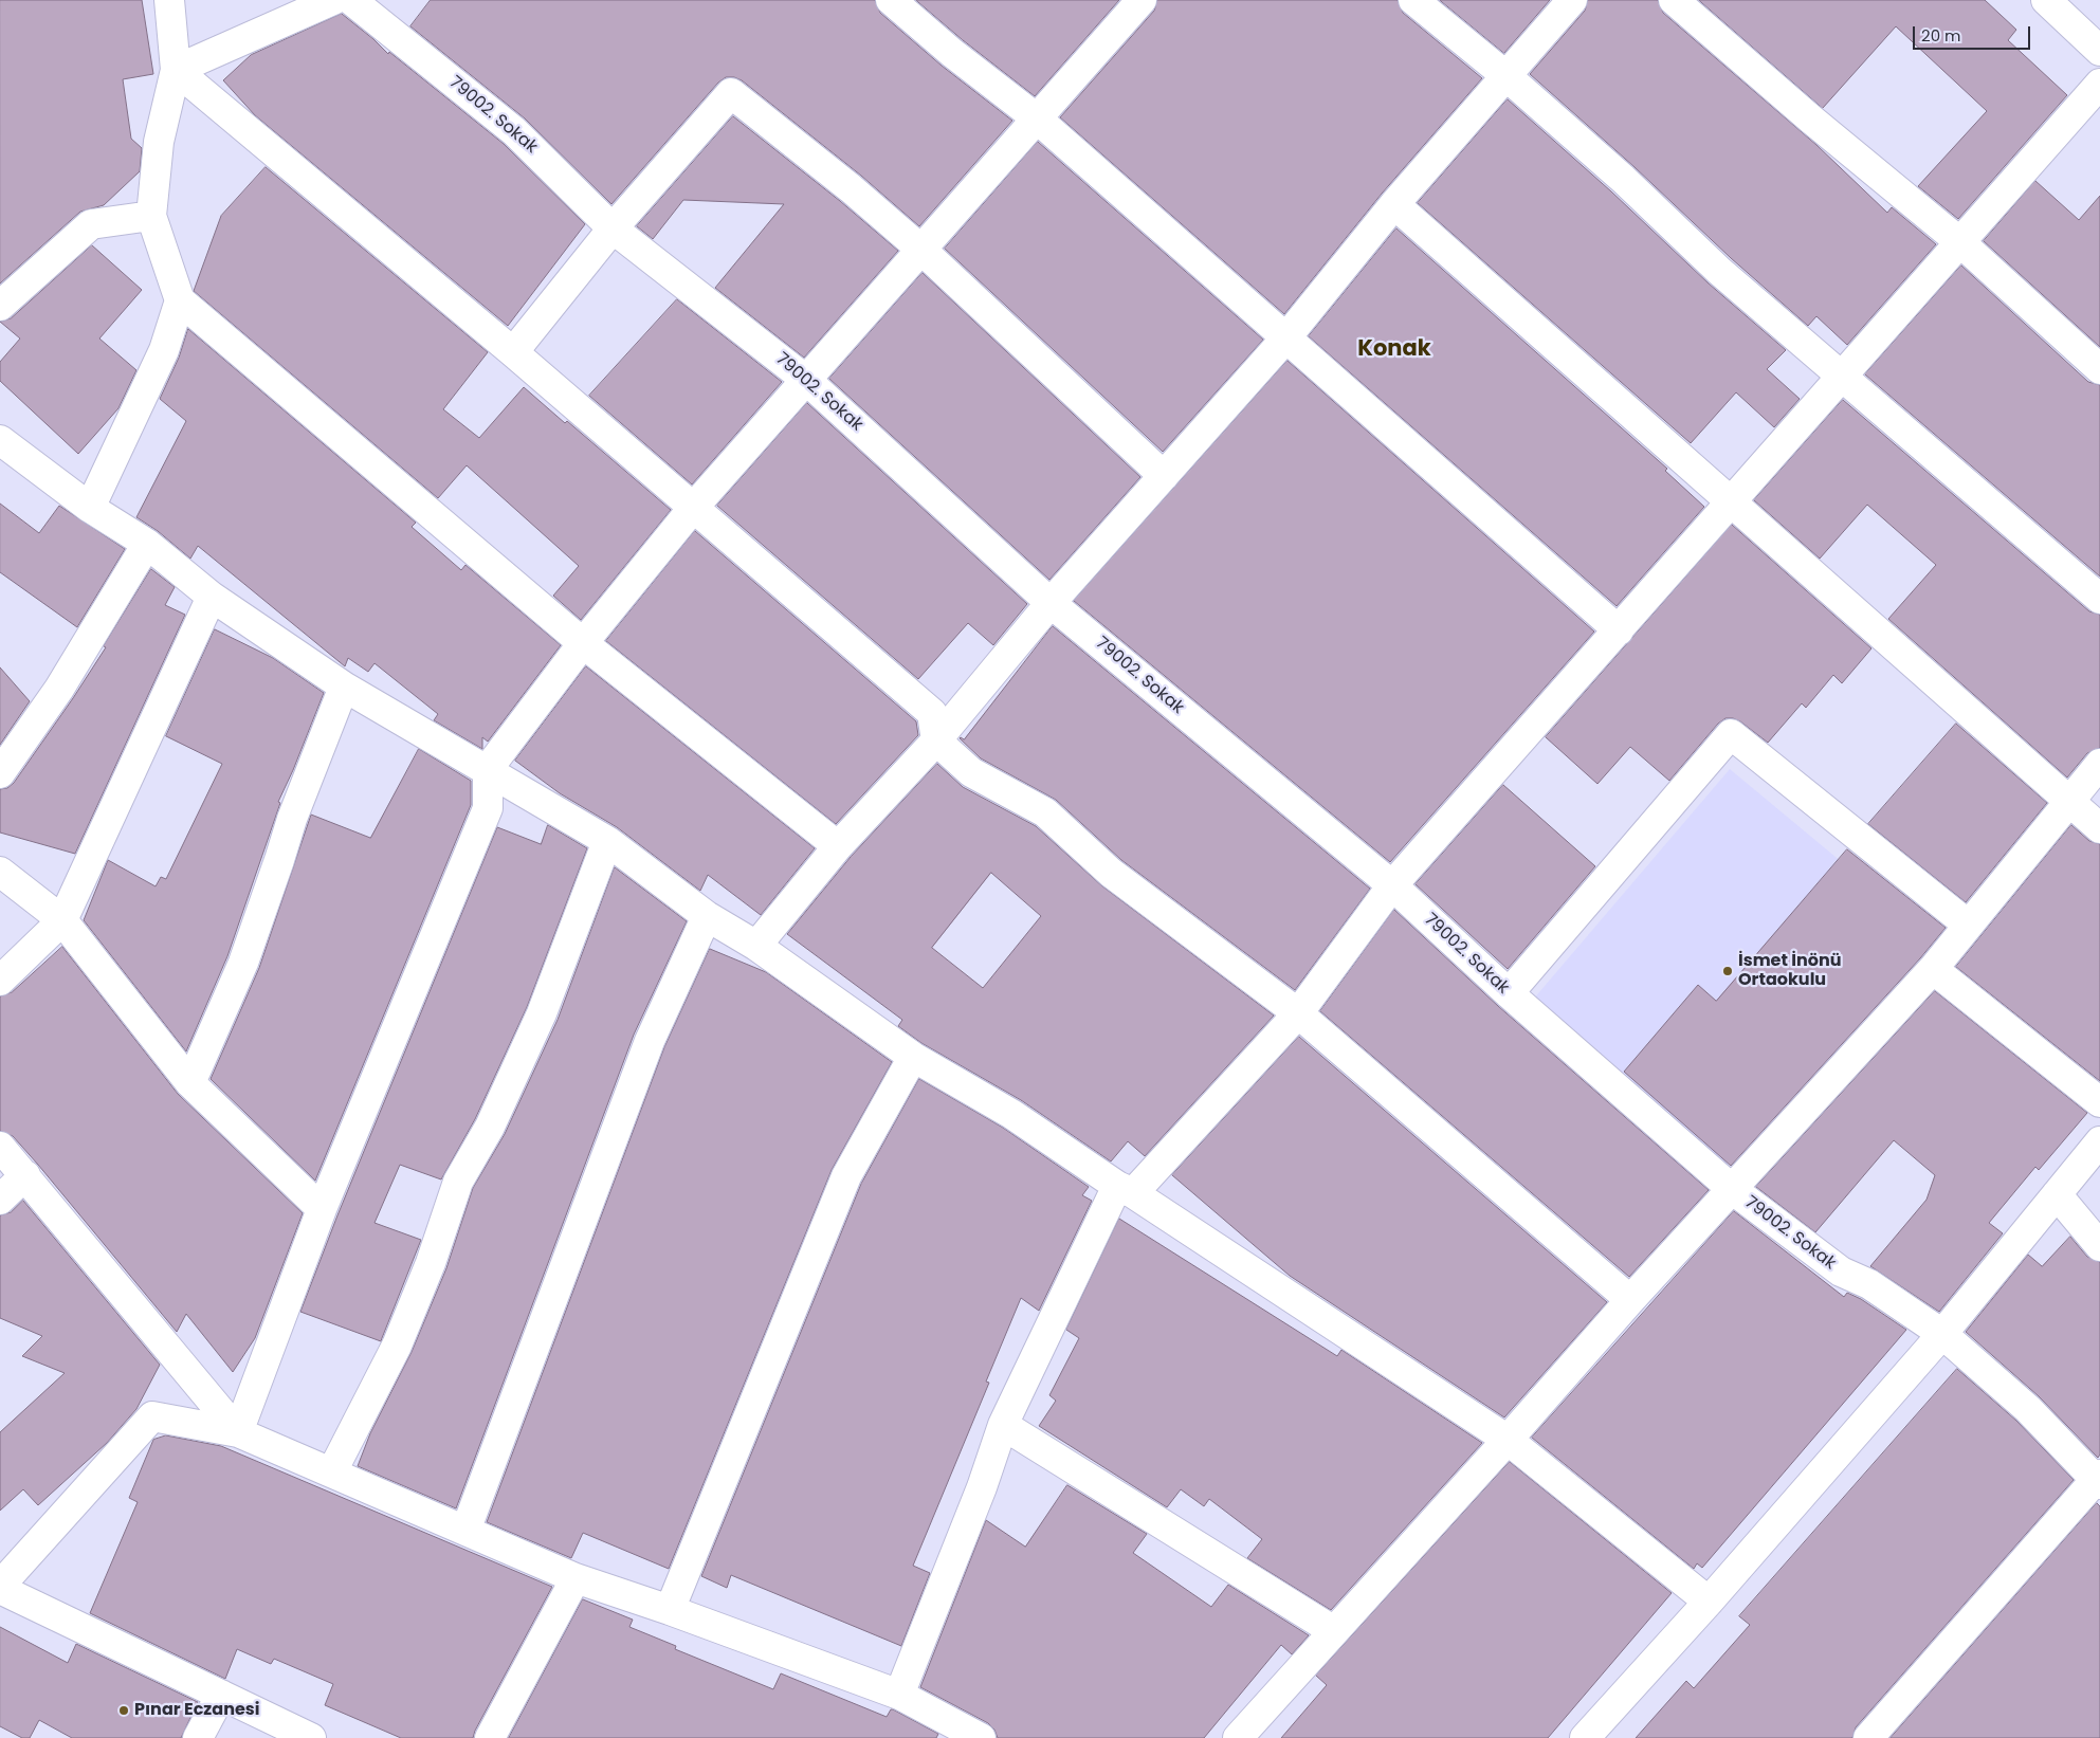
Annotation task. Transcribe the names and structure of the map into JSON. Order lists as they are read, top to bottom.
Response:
{
  "streets": {
    "street": ["79002. Sokak"]
  },
  "districts": ["Konak"],
  "places": ["İsmet İnönü Ortaokulu", "Pınar Eczanesi"],
  "scale_bar": "20 m"
}
